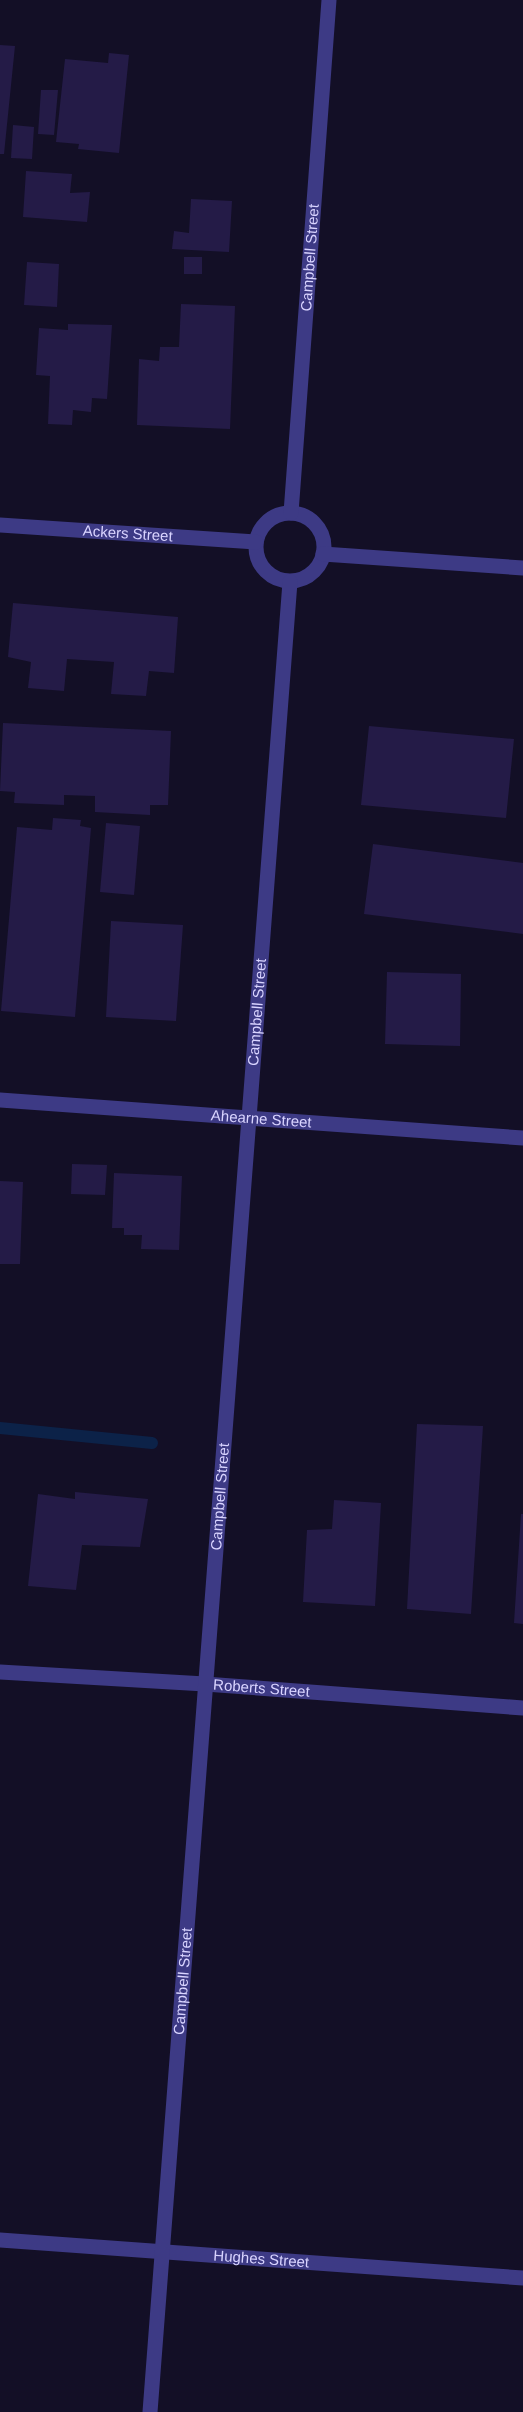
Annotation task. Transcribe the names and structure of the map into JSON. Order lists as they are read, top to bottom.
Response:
{
  "streets": {
    "street": [
      "Campbell Street",
      "Ackers Street",
      "Ahearne Street",
      "Roberts Street",
      "Hughes Street"
    ]
  },
  "crossings": [
    ["Campbell Street", "Ackers Street"],
    ["Campbell Street", "Ahearne Street"],
    ["Campbell Street", "Roberts Street"],
    ["Campbell Street", "Hughes Street"]
  ]
}
